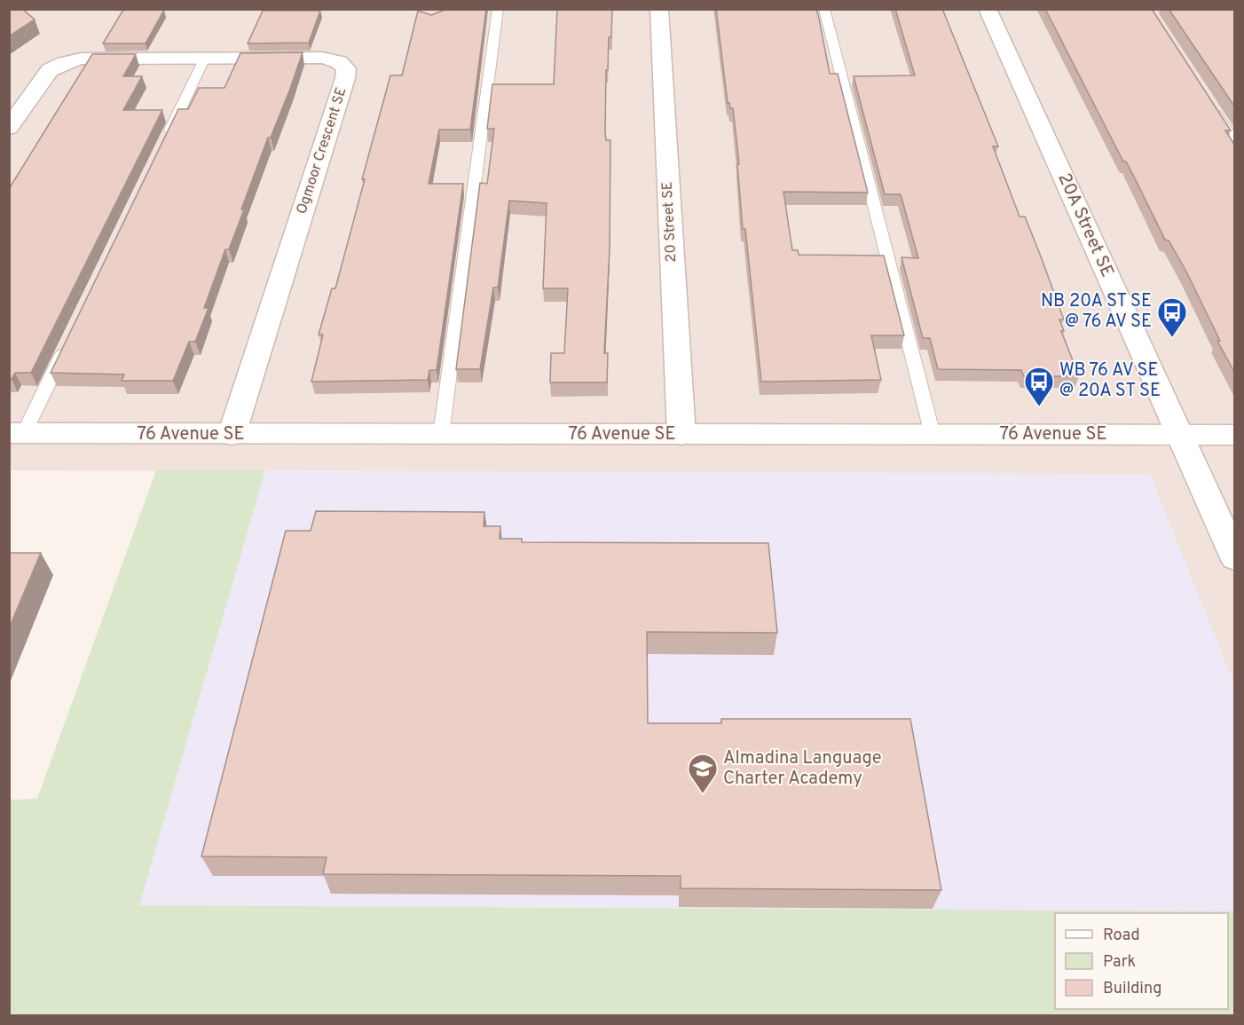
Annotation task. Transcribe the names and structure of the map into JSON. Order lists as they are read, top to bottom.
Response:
{
  "streets": {
    "street": [
      "Ogmoor Crescent SE",
      "20 Street SE",
      "20A Street SE",
      "76 Avenue SE"
    ]
  },
  "crossings": [
    ["Ogmoor Crescent SE", "76 Avenue SE"],
    ["20 Street SE", "76 Avenue SE"],
    ["20A Street SE", "76 Avenue SE"]
  ],
  "places": {
    "bus stop": ["NB 20A ST SE @ 76 AV SE", "WB 76 AV SE @ 20A ST SE"],
    "school or university": ["Almadina Language Charter Academy"]
  },
  "legend": ["Road", "Park", "Building"]
}
